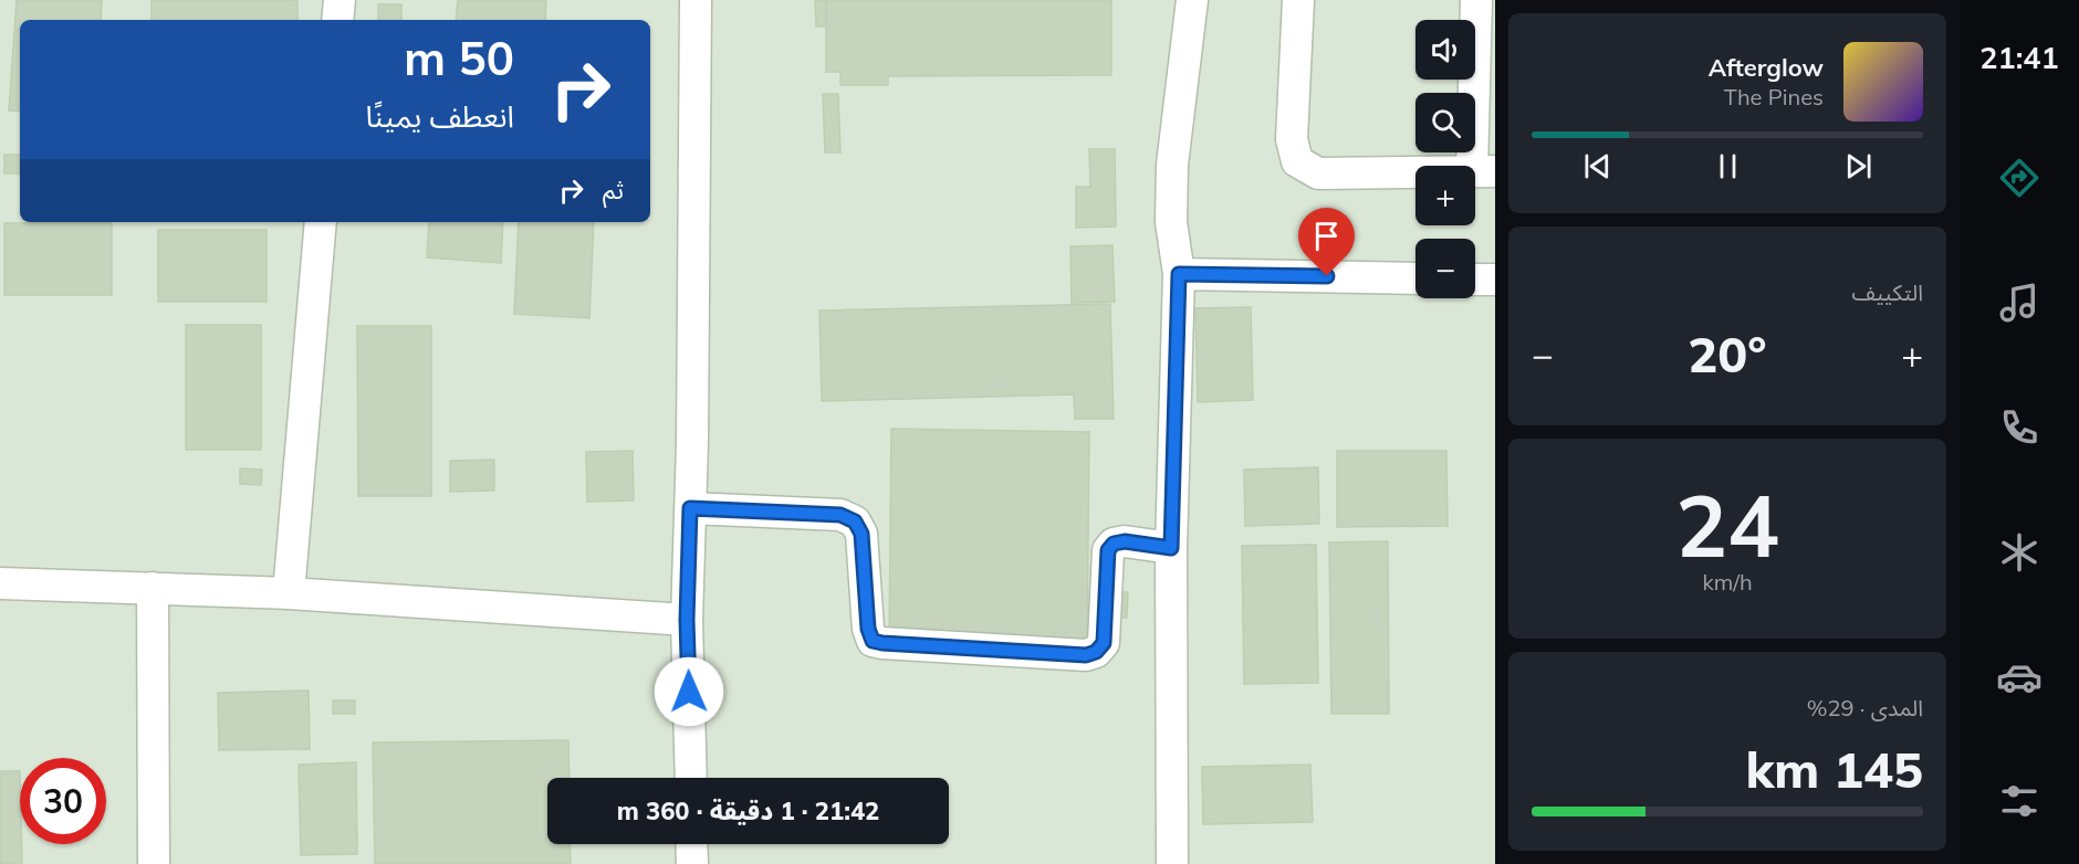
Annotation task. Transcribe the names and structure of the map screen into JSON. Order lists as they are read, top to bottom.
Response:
{
  "page": {
    "tabs": "21:41",
    "map_buttons": ["+", "−"],
    "turn": ["50 m", "انعطف يمينًا"],
    "song": ["Afterglow", "The Pines"],
    "then": "ثم",
    "tile": [
      "التكييف",
      ["24", "km/h"],
      ["المدى · 29%", "145 km"]
    ],
    "heat": ["−", "20°", "+"],
    "limit": "30",
    "trip": "21:42 · 1 دقيقة · 360 m"
  }
}
